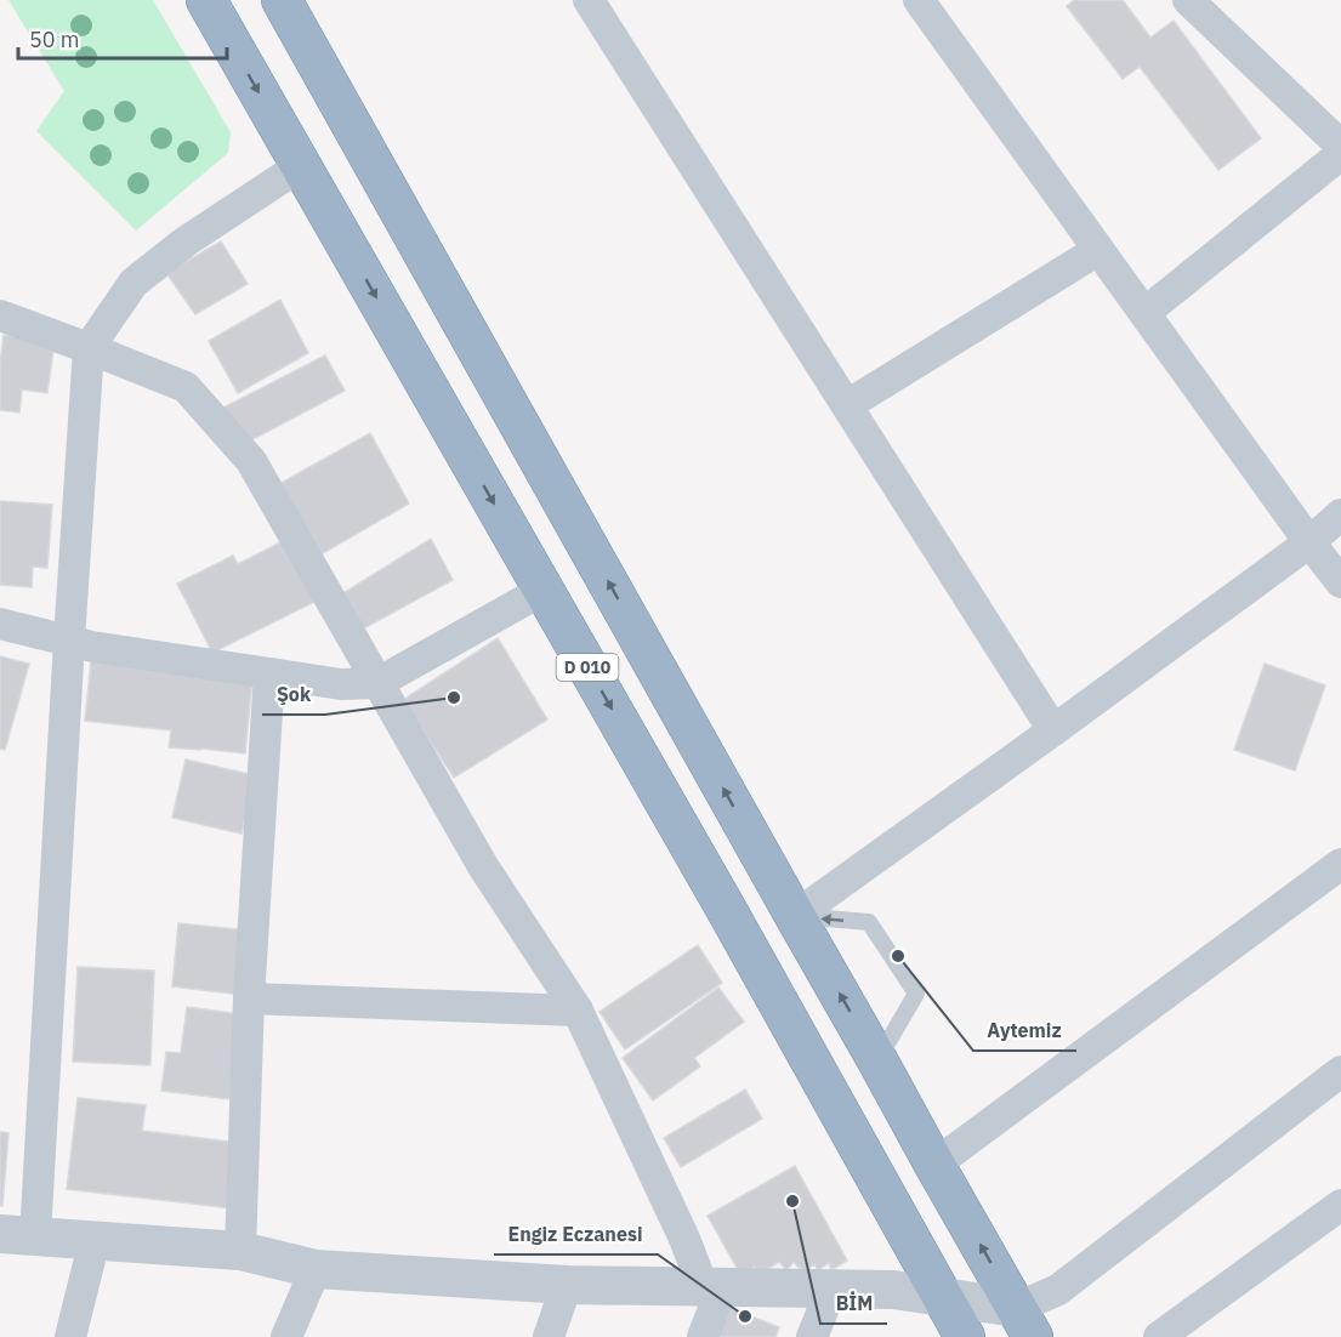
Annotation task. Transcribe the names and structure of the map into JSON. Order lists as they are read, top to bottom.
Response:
{
  "streets": {
    "highway": ["D 010"]
  },
  "places": [
    "Şok",
    "Aytemiz",
    "BİM",
    "Engiz Eczanesi"
  ],
  "scale_bar": "50 m"
}
